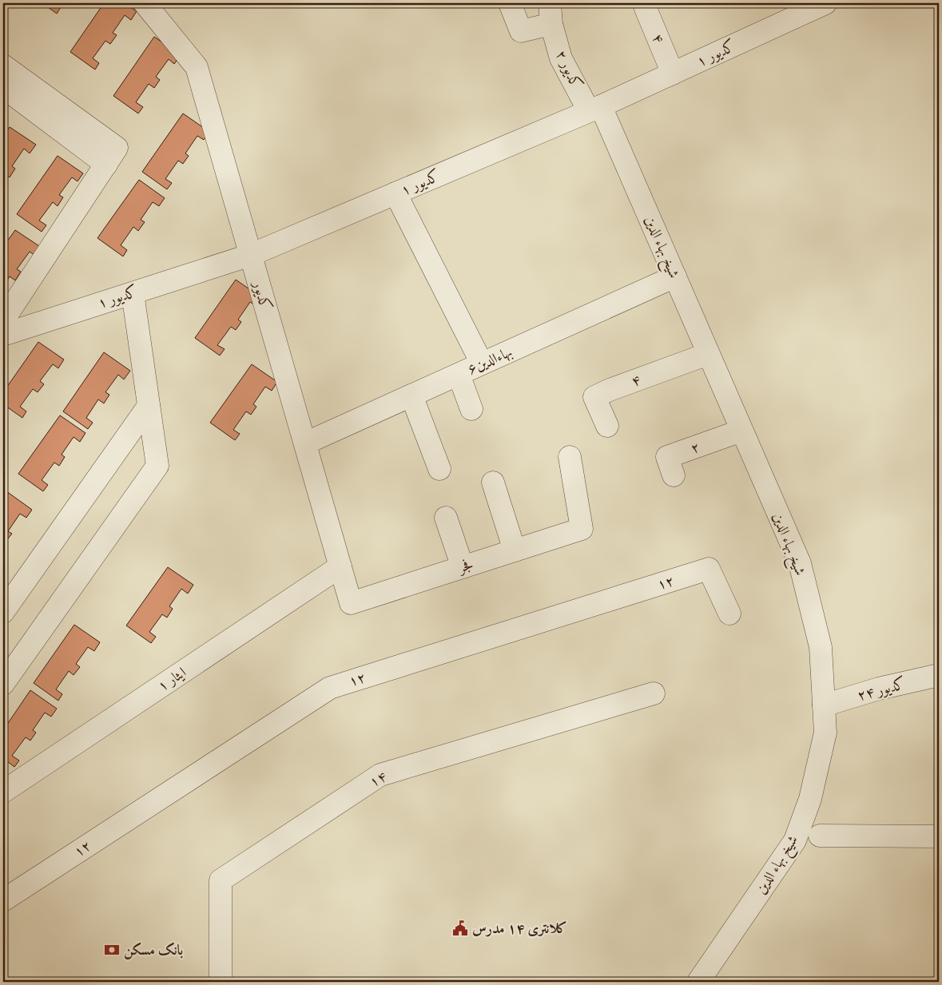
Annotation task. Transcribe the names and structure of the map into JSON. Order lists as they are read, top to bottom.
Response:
{
  "streets": {
    "street": [
      "۴",
      "کدیور ۱",
      "۲ کدیور",
      "شیخ بهاء الدین",
      "کدیور",
      "۶بهاءالدين",
      "۲",
      "فجر",
      "۱۲",
      "ایثار ۱",
      "کدیور ۲۴",
      "۱۴"
    ]
  },
  "crossings": [
    ["۴", "کدیور ۱"],
    ["۴", "شیخ بهاء الدین"],
    ["کدیور ۱", "۲ کدیور"],
    ["کدیور ۱", "شیخ بهاء الدین"],
    ["کدیور ۱", "کدیور"],
    ["۲ کدیور", "شیخ بهاء الدین"],
    ["شیخ بهاء الدین", "۶بهاءالدين"],
    ["شیخ بهاء الدین", "۲"],
    ["شیخ بهاء الدین", "کدیور ۲۴"],
    ["کدیور", "۶بهاءالدين"],
    ["کدیور", "فجر"],
    ["کدیور", "ایثار ۱"]
  ],
  "places": {
    "public building": ["کلانتری ۱۴ مدرس"],
    "bank": ["بانک مسکن"]
  }
}
